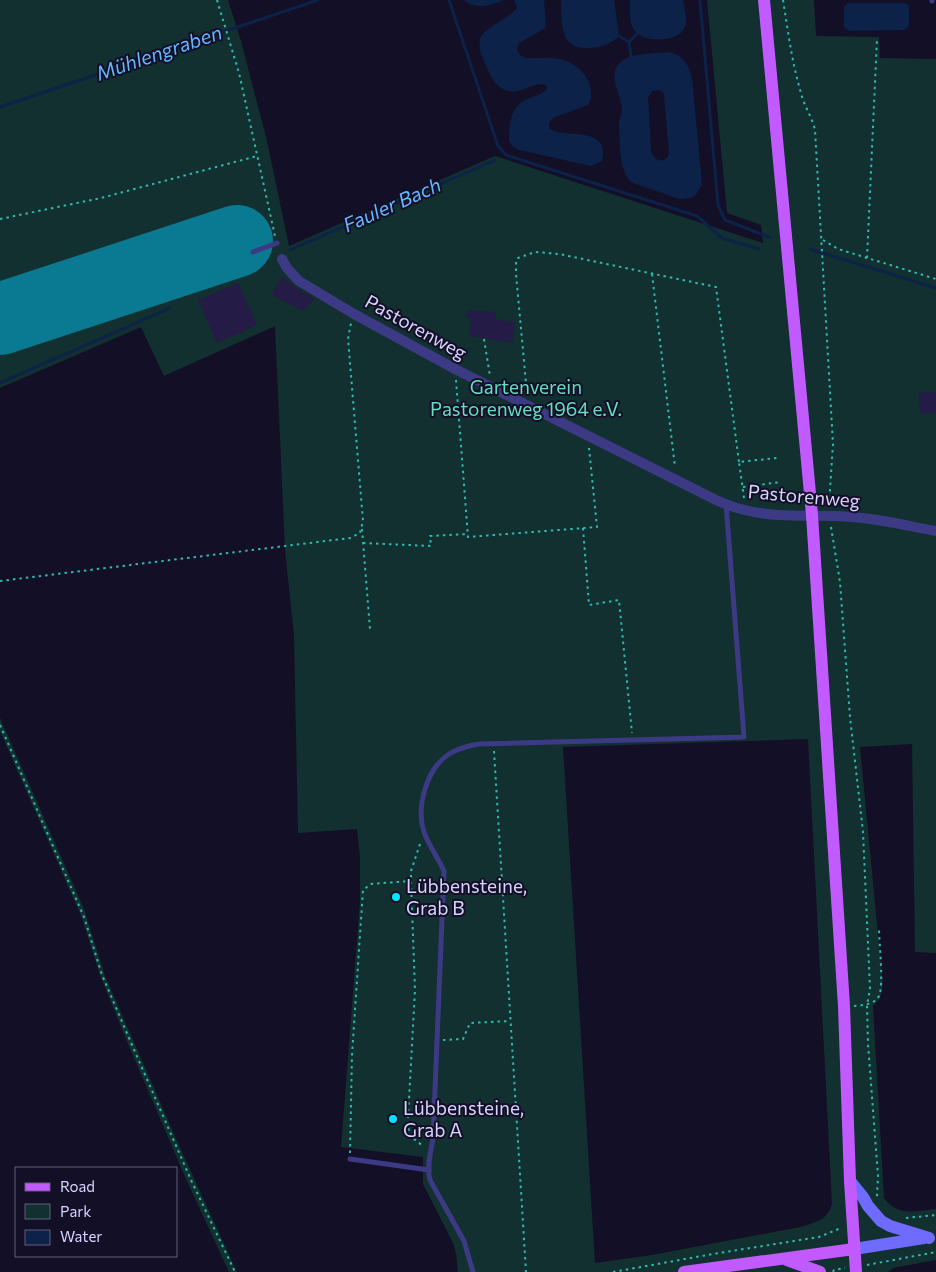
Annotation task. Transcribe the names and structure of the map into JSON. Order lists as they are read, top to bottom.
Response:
{
  "streets": {
    "street": ["Pastorenweg"]
  },
  "water": ["Mühlengraben", "Fauler Bach"],
  "parks": ["Gartenverein Pastorenweg 1964 e.V."],
  "places": ["Lübbensteine, Grab B", "Lübbensteine, Grab A"],
  "legend": ["Road", "Park", "Water"]
}
